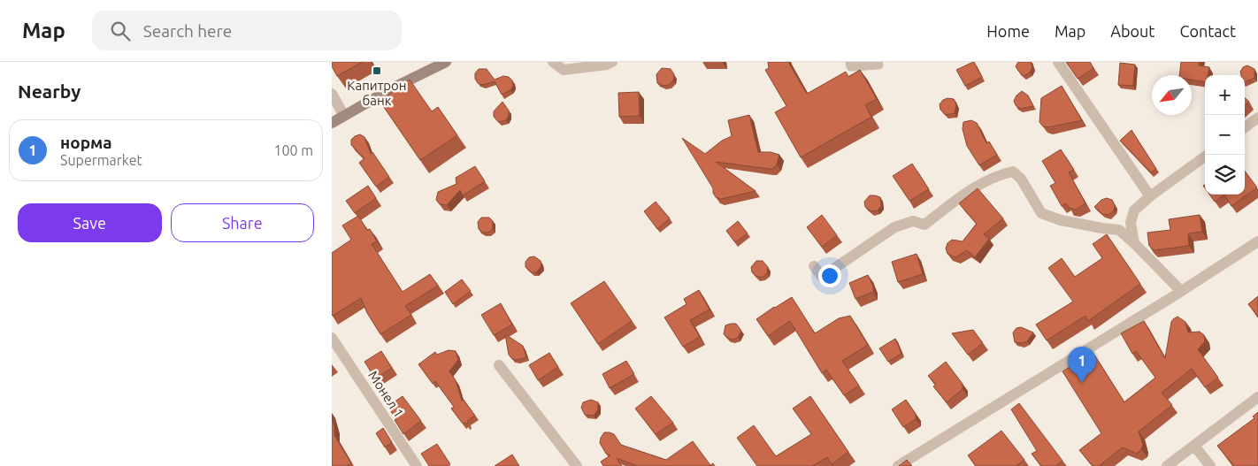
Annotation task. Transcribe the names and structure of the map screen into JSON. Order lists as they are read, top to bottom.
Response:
{
  "streets": {
    "street": ["Монел 1"]
  },
  "places": {
    "transit": ["Капитрон банк"]
  },
  "north": "bottom left",
  "page": {
    "header": "Map",
    "search": "Search here",
    "nav": [
      "Home",
      "Map",
      "About",
      "Contact"
    ],
    "heading": "Nearby",
    "map_buttons": ["+", "−"],
    "list": [
      {
        "mark": "1",
        "name": "норма",
        "note": "Supermarket",
        "value": "100 m"
      }
    ],
    "buttons": ["Save", "Share"],
    "pins": "1"
  }
}
